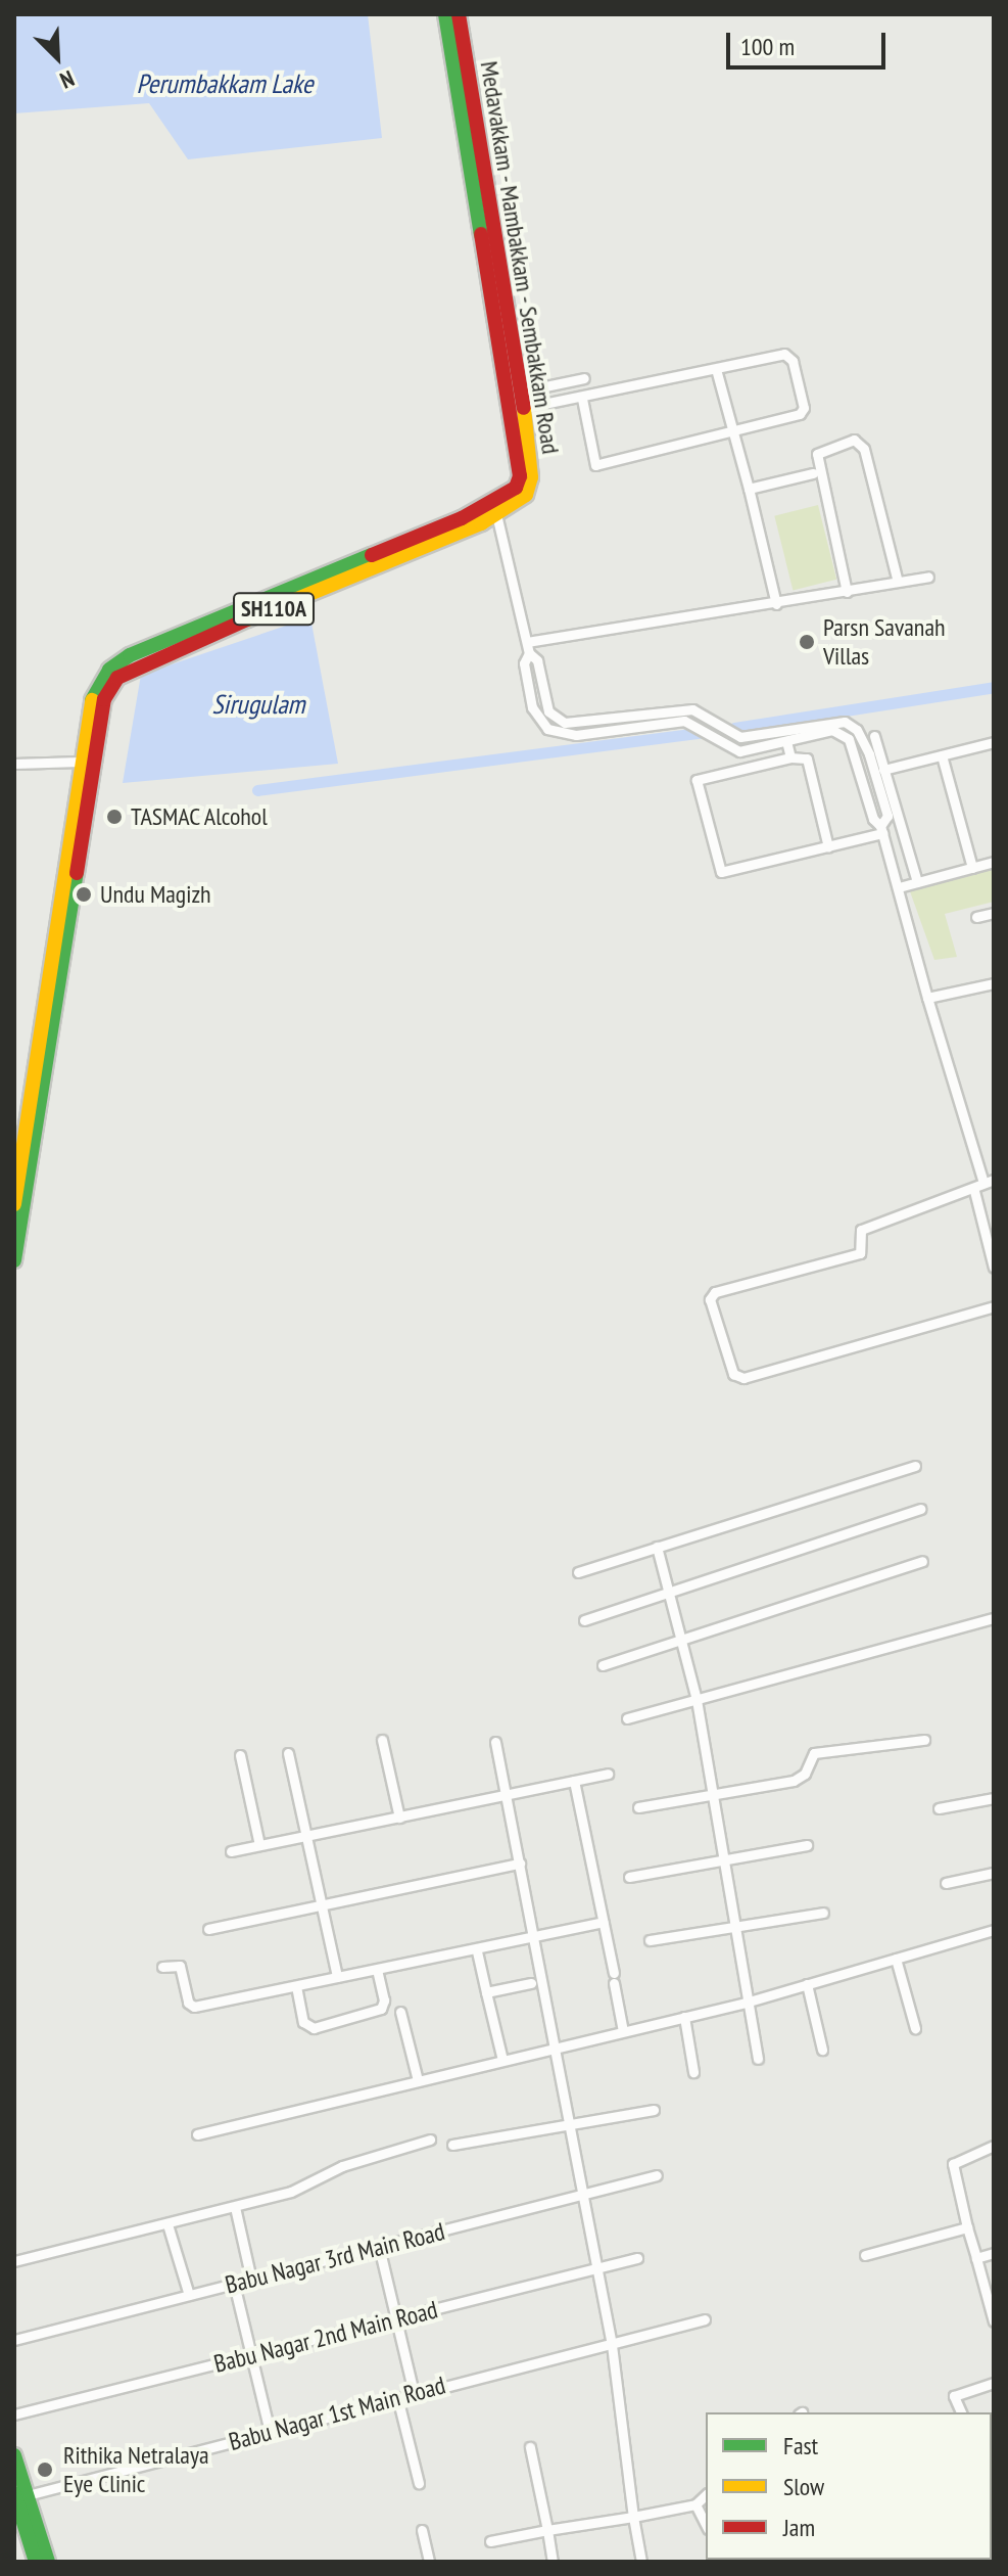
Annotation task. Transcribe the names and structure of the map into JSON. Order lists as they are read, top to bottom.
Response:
{
  "streets": {
    "main road": ["Medavakkam - Mambakkam - Sembakkam Road", "SH110A"],
    "street": ["Babu Nagar 3rd Main Road", "Babu Nagar 2nd Main Road", "Babu Nagar 1st Main Road"]
  },
  "water": ["Perumbakkam Lake", "Sirugulam"],
  "places": [
    "Parsn Savanah Villas",
    "TASMAC Alcohol",
    "Undu Magizh",
    "Rithika Netralaya Eye Clinic"
  ],
  "legend": ["Fast", "Slow", "Jam"],
  "scale_bar": "100 m",
  "north": "bottom right"
}
